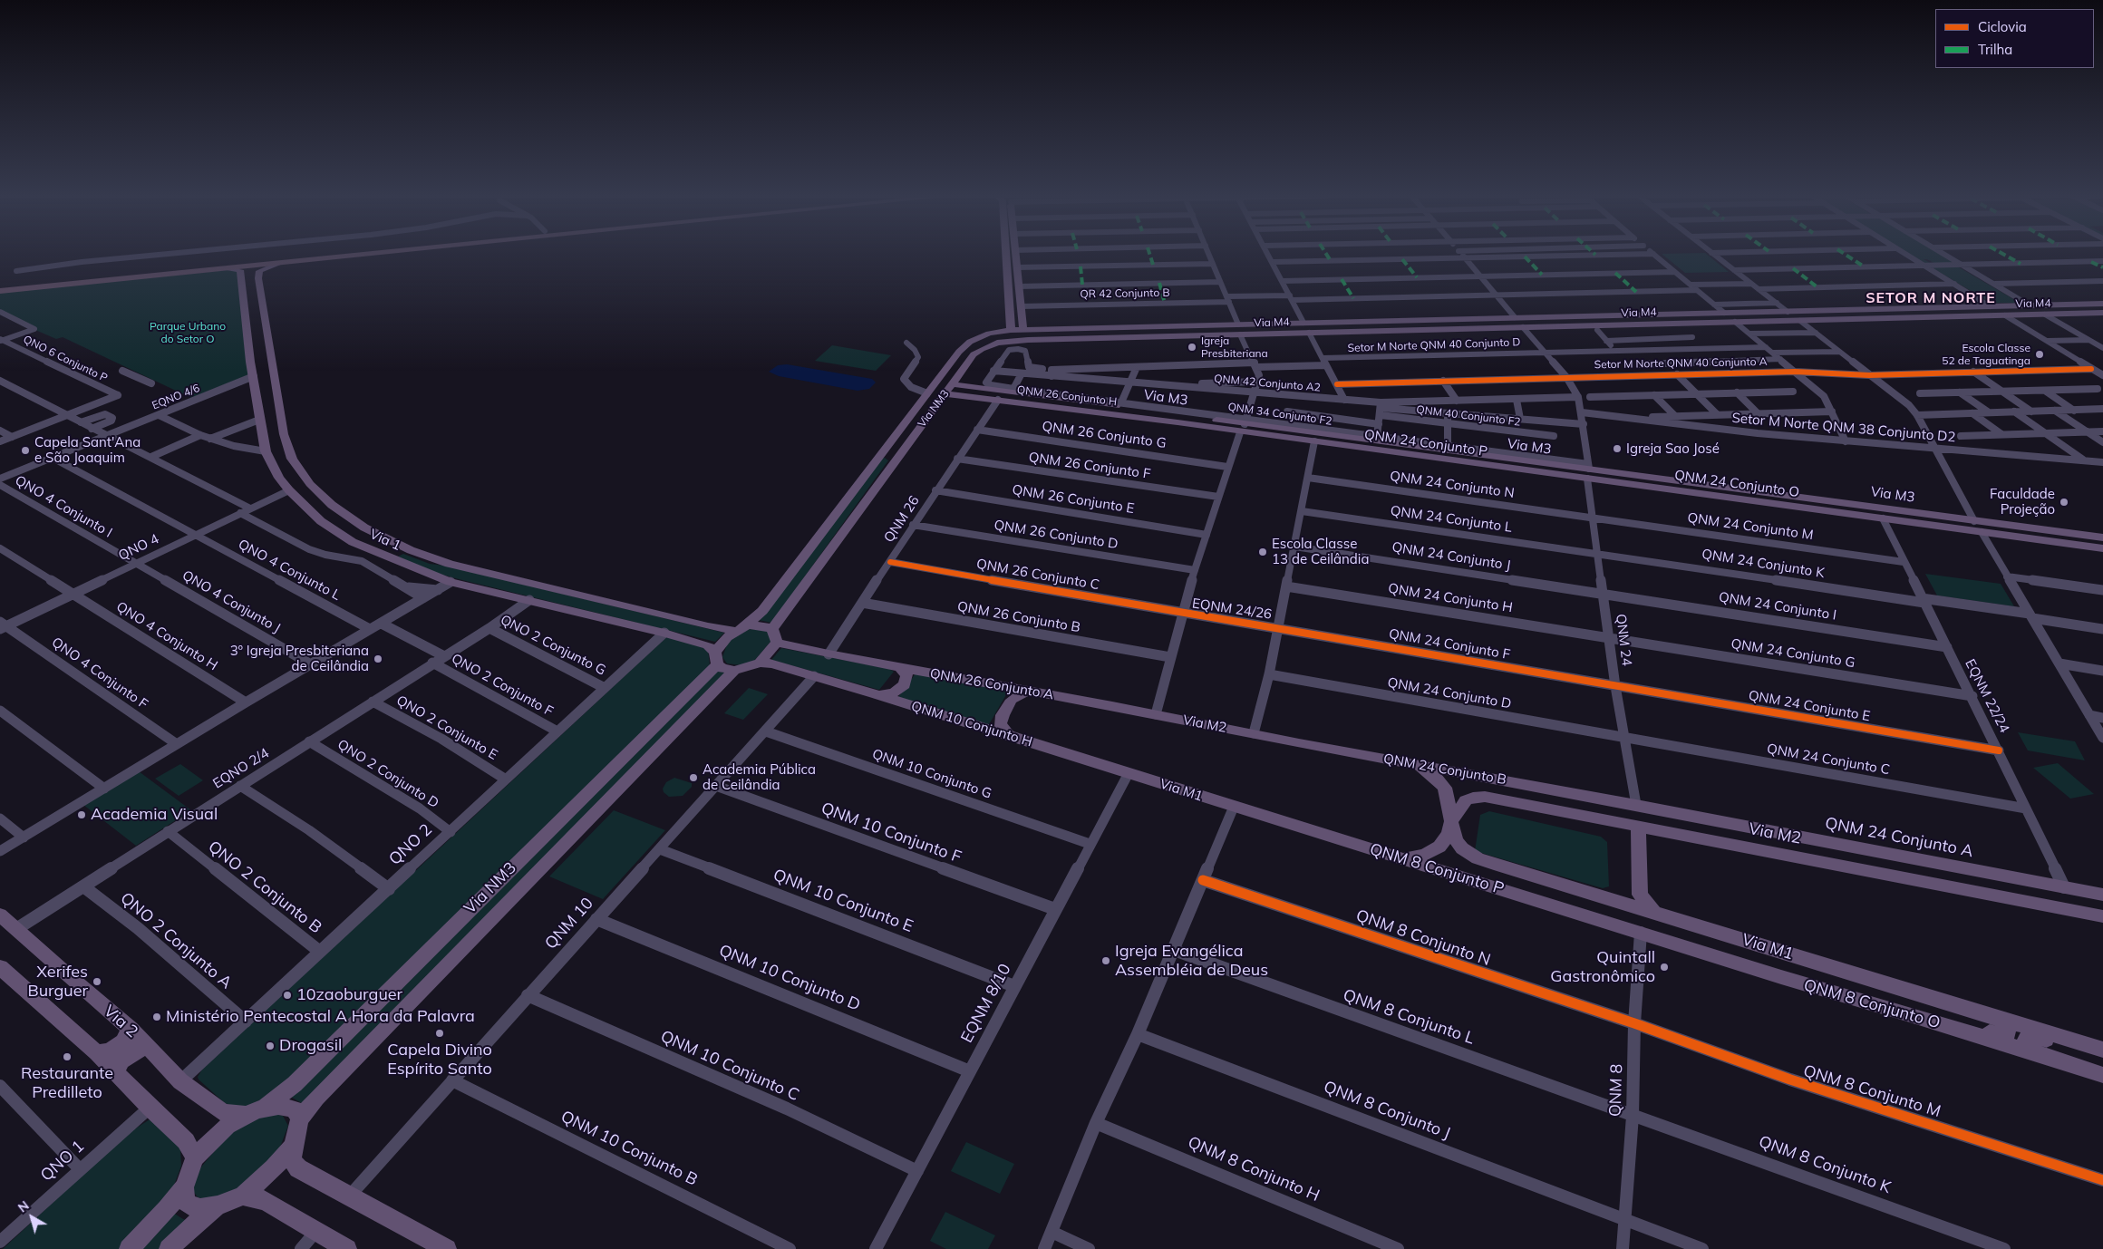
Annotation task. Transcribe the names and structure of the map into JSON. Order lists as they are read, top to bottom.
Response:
{
  "streets": {
    "main road": [
      "Via M4",
      "QNM 26 Conjunto H",
      "Via M3",
      "Via NM3",
      "QNM 24 Conjunto P",
      "QNM 24 Conjunto O",
      "Via 1",
      "QNM 26 Conjunto A",
      "QNM 10 Conjunto H",
      "Via M2",
      "QNM 24 Conjunto B",
      "Via M1",
      "QNM 24 Conjunto A",
      "QNM 8 Conjunto P",
      "QNM 8 Conjunto O",
      "Via 2"
    ],
    "street": [
      "QR 42 Conjunto B",
      "Setor M Norte QNM 40 Conjunto D",
      "QNO 6 Conjunto P",
      "Setor M Norte QNM 40 Conjunto A",
      "QNM 42 Conjunto A2",
      "EQNO 4/6",
      "QNM 34 Conjunto F2",
      "QNM 40 Conjunto F2",
      "Setor M Norte QNM 38 Conjunto D2",
      "QNM 26 Conjunto G",
      "QNM 26 Conjunto F",
      "QNM 24 Conjunto N",
      "QNM 26 Conjunto E",
      "QNO 4 Conjunto I",
      "QNM 26",
      "QNM 24 Conjunto L",
      "QNM 24 Conjunto M",
      "QNM 26 Conjunto D",
      "QNO 4",
      "QNM 24 Conjunto J",
      "QNM 24 Conjunto K",
      "QNO 4 Conjunto L",
      "QNM 26 Conjunto C",
      "QNM 24 Conjunto H",
      "QNO 4 Conjunto J",
      "QNM 24 Conjunto I",
      "EQNM 24/26",
      "QNM 26 Conjunto B",
      "QNO 4 Conjunto H",
      "QNM 24",
      "QNM 24 Conjunto F",
      "QNO 2 Conjunto G",
      "QNM 24 Conjunto G",
      "QNO 4 Conjunto F",
      "QNO 2 Conjunto F",
      "QNM 24 Conjunto D",
      "EQNM 22/24",
      "QNM 24 Conjunto E",
      "QNO 2 Conjunto E",
      "QNM 24 Conjunto C",
      "EQNO 2/4",
      "QNO 2 Conjunto D",
      "QNM 10 Conjunto G",
      "QNM 10 Conjunto F",
      "QNO 2",
      "QNO 2 Conjunto B",
      "QNM 10 Conjunto E",
      "QNM 10",
      "QNM 8 Conjunto N",
      "QNO 2 Conjunto A",
      "QNM 10 Conjunto D",
      "EQNM 8/10",
      "QNM 8 Conjunto L",
      "QNM 10 Conjunto C",
      "QNM 8",
      "QNM 8 Conjunto M",
      "QNM 8 Conjunto J",
      "QNM 10 Conjunto B",
      "QNO 1",
      "QNM 8 Conjunto K",
      "QNM 8 Conjunto H"
    ]
  },
  "crossings": [
    ["Via M4", "Via NM3"],
    ["Via M4", "QNM 24"],
    ["Setor M Norte QNM 40 Conjunto D", "QNM 42 Conjunto A2"],
    ["Setor M Norte QNM 40 Conjunto D", "EQNM 24/26"],
    ["Setor M Norte QNM 40 Conjunto D", "QNM 24"],
    ["Setor M Norte QNM 40 Conjunto A", "QNM 24"],
    ["QNM 42 Conjunto A2", "QNM 40 Conjunto F2"],
    ["QNM 42 Conjunto A2", "EQNM 24/26"],
    ["QNM 26 Conjunto H", "Via M3"],
    ["QNM 26 Conjunto H", "QNM 26"],
    ["EQNO 4/6", "Via 1"],
    ["EQNO 4/6", "QNO 4 Conjunto L"],
    ["Via M3", "Via NM3"],
    ["Via M3", "QNM 34 Conjunto F2"],
    ["Via M3", "QNM 24 Conjunto P"],
    ["Via M3", "QNM 24 Conjunto O"],
    ["Via M3", "QNM 26"],
    ["Via M3", "EQNM 24/26"],
    ["Via M3", "QNM 24"],
    ["Via M3", "EQNM 22/24"],
    ["Via NM3", "Via 1"],
    ["Via NM3", "Via 2"],
    ["QNM 34 Conjunto F2", "QNM 24 Conjunto P"],
    ["QNM 34 Conjunto F2", "QNM 24 Conjunto O"],
    ["QNM 34 Conjunto F2", "EQNM 24/26"],
    ["QNM 34 Conjunto F2", "QNM 24"],
    ["Setor M Norte QNM 38 Conjunto D2", "QNM 24"],
    ["QNM 26 Conjunto G", "QNM 26"],
    ["QNM 26 Conjunto G", "EQNM 24/26"],
    ["QNM 24 Conjunto P", "QNM 24 Conjunto O"],
    ["QNM 24 Conjunto P", "EQNM 24/26"],
    ["QNM 24 Conjunto P", "QNM 24"],
    ["QNM 26 Conjunto F", "QNM 26"],
    ["QNM 26 Conjunto F", "EQNM 24/26"],
    ["QNM 24 Conjunto O", "QNM 24"],
    ["QNM 24 Conjunto O", "EQNM 22/24"],
    ["QNM 24 Conjunto N", "QNM 24 Conjunto M"],
    ["QNM 24 Conjunto N", "EQNM 24/26"],
    ["QNM 24 Conjunto N", "QNM 24"],
    ["QNM 26 Conjunto E", "QNM 26"],
    ["QNM 26 Conjunto E", "EQNM 24/26"],
    ["QNO 4 Conjunto I", "QNO 4"],
    ["QNO 4 Conjunto I", "QNO 4 Conjunto J"],
    ["QNM 26", "QNM 26 Conjunto D"],
    ["QNM 26", "QNM 26 Conjunto C"],
    ["QNM 26", "QNM 26 Conjunto B"],
    ["QNM 26", "QNM 26 Conjunto A"],
    ["QNM 24 Conjunto L", "QNM 24 Conjunto K"],
    ["QNM 24 Conjunto L", "EQNM 24/26"],
    ["QNM 24 Conjunto L", "QNM 24"],
    ["QNM 24 Conjunto M", "QNM 24"],
    ["QNM 24 Conjunto M", "EQNM 22/24"],
    ["QNM 26 Conjunto D", "EQNM 24/26"],
    ["Via 1", "QNO 4"],
    ["Via 1", "EQNO 2/4"],
    ["Via 1", "QNO 2"],
    ["QNO 4", "QNO 4 Conjunto L"],
    ["QNO 4", "QNO 4 Conjunto J"],
    ["QNO 4", "QNO 4 Conjunto H"],
    ["QNO 4", "QNO 4 Conjunto F"],
    ["QNM 24 Conjunto J", "QNM 24 Conjunto I"],
    ["QNM 24 Conjunto J", "EQNM 24/26"],
    ["QNM 24 Conjunto J", "QNM 24"],
    ["QNM 24 Conjunto K", "QNM 24"],
    ["QNM 24 Conjunto K", "EQNM 22/24"],
    ["QNM 26 Conjunto C", "EQNM 24/26"],
    ["QNM 24 Conjunto H", "EQNM 24/26"],
    ["QNM 24 Conjunto H", "QNM 24"],
    ["QNM 24 Conjunto H", "QNM 24 Conjunto G"],
    ["QNM 24 Conjunto I", "QNM 24"],
    ["QNM 24 Conjunto I", "EQNM 22/24"],
    ["EQNM 24/26", "QNM 26 Conjunto B"],
    ["EQNM 24/26", "QNM 24 Conjunto F"],
    ["EQNM 24/26", "QNM 26 Conjunto A"],
    ["EQNM 24/26", "QNM 24 Conjunto D"],
    ["EQNM 24/26", "Via M2"],
    ["EQNM 24/26", "QNM 24 Conjunto B"],
    ["QNM 24", "QNM 24 Conjunto F"],
    ["QNM 24", "QNM 24 Conjunto G"],
    ["QNM 24", "QNM 24 Conjunto D"],
    ["QNM 24", "QNM 24 Conjunto E"],
    ["QNM 24", "QNM 24 Conjunto C"],
    ["QNM 24", "QNM 24 Conjunto B"],
    ["QNM 24", "QNM 24 Conjunto A"],
    ["QNM 24 Conjunto F", "QNM 24 Conjunto E"],
    ["QNO 2 Conjunto G", "EQNO 2/4"],
    ["QNO 2 Conjunto G", "QNO 2"],
    ["QNM 24 Conjunto G", "EQNM 22/24"],
    ["QNM 26 Conjunto A", "Via M2"],
    ["QNO 2 Conjunto F", "EQNO 2/4"],
    ["QNO 2 Conjunto F", "QNO 2"],
    ["QNM 24 Conjunto D", "QNM 24 Conjunto C"],
    ["EQNM 22/24", "QNM 24 Conjunto E"],
    ["EQNM 22/24", "QNM 24 Conjunto C"],
    ["EQNM 22/24", "QNM 24 Conjunto A"],
    ["QNM 10 Conjunto H", "Via M1"],
    ["QNM 10 Conjunto H", "QNM 10"],
    ["QNM 10 Conjunto H", "EQNM 8/10"],
    ["Via M2", "QNM 24 Conjunto B"],
    ["Via M2", "Via M1"],
    ["Via M2", "QNM 8 Conjunto P"],
    ["QNO 2 Conjunto E", "EQNO 2/4"],
    ["QNO 2 Conjunto E", "QNO 2"],
    ["EQNO 2/4", "QNO 2 Conjunto D"],
    ["EQNO 2/4", "QNO 2 Conjunto B"],
    ["EQNO 2/4", "QNO 2 Conjunto A"],
    ["EQNO 2/4", "Via 2"],
    ["QNM 24 Conjunto B", "Via M1"],
    ["QNM 24 Conjunto B", "QNM 24 Conjunto A"],
    ["QNO 2 Conjunto D", "QNO 2"],
    ["QNM 10 Conjunto G", "QNM 10"],
    ["QNM 10 Conjunto G", "EQNM 8/10"],
    ["Via M1", "QNM 8 Conjunto P"],
    ["Via M1", "EQNM 8/10"],
    ["QNM 10 Conjunto F", "QNM 10"],
    ["QNM 10 Conjunto F", "EQNM 8/10"],
    ["QNO 2", "QNO 2 Conjunto B"],
    ["QNO 2", "QNO 2 Conjunto A"],
    ["QNO 2", "Via 2"],
    ["QNM 8 Conjunto P", "QNM 8 Conjunto O"],
    ["QNM 8 Conjunto P", "QNM 8"],
    ["QNM 10 Conjunto E", "QNM 10"],
    ["QNM 10 Conjunto E", "EQNM 8/10"],
    ["QNM 10", "QNM 10 Conjunto D"],
    ["QNM 10", "QNM 10 Conjunto C"],
    ["QNM 10", "QNM 10 Conjunto B"],
    ["QNM 8 Conjunto N", "QNM 8"],
    ["QNM 8 Conjunto N", "QNM 8 Conjunto M"],
    ["QNM 10 Conjunto D", "EQNM 8/10"],
    ["EQNM 8/10", "QNM 10 Conjunto C"],
    ["QNM 8 Conjunto O", "QNM 8"],
    ["QNM 8 Conjunto L", "QNM 8"],
    ["QNM 8 Conjunto L", "QNM 8 Conjunto K"],
    ["QNM 8", "QNM 8 Conjunto M"],
    ["QNM 8", "QNM 8 Conjunto J"],
    ["QNM 8", "QNM 8 Conjunto K"]
  ],
  "districts": ["SETOR M NORTE"],
  "parks": ["Parque Urbano do Setor O"],
  "places": [
    "Igreja Presbiteriana",
    "Escola Classe 52 de Taguatinga",
    "Igreja Sao José",
    "Capela Sant'Ana e São Joaquim",
    "Faculdade Projeção",
    "Escola Classe 13 de Ceilândia",
    "3º Igreja Presbiteriana de Ceilândia",
    "Academia Pública de Ceilândia",
    "Academia Visual",
    "Igreja Evangélica Assembléia de Deus",
    "Quintall Gastronômico",
    "Xerifes Burguer",
    "10zaoburguer",
    "Ministério Pentecostal A Hora da Palavra",
    "Capela Divino Espírito Santo",
    "Drogasil",
    "Restaurante Predilleto"
  ],
  "legend": ["Ciclovia", "Trilha"],
  "north": "top left"
}
